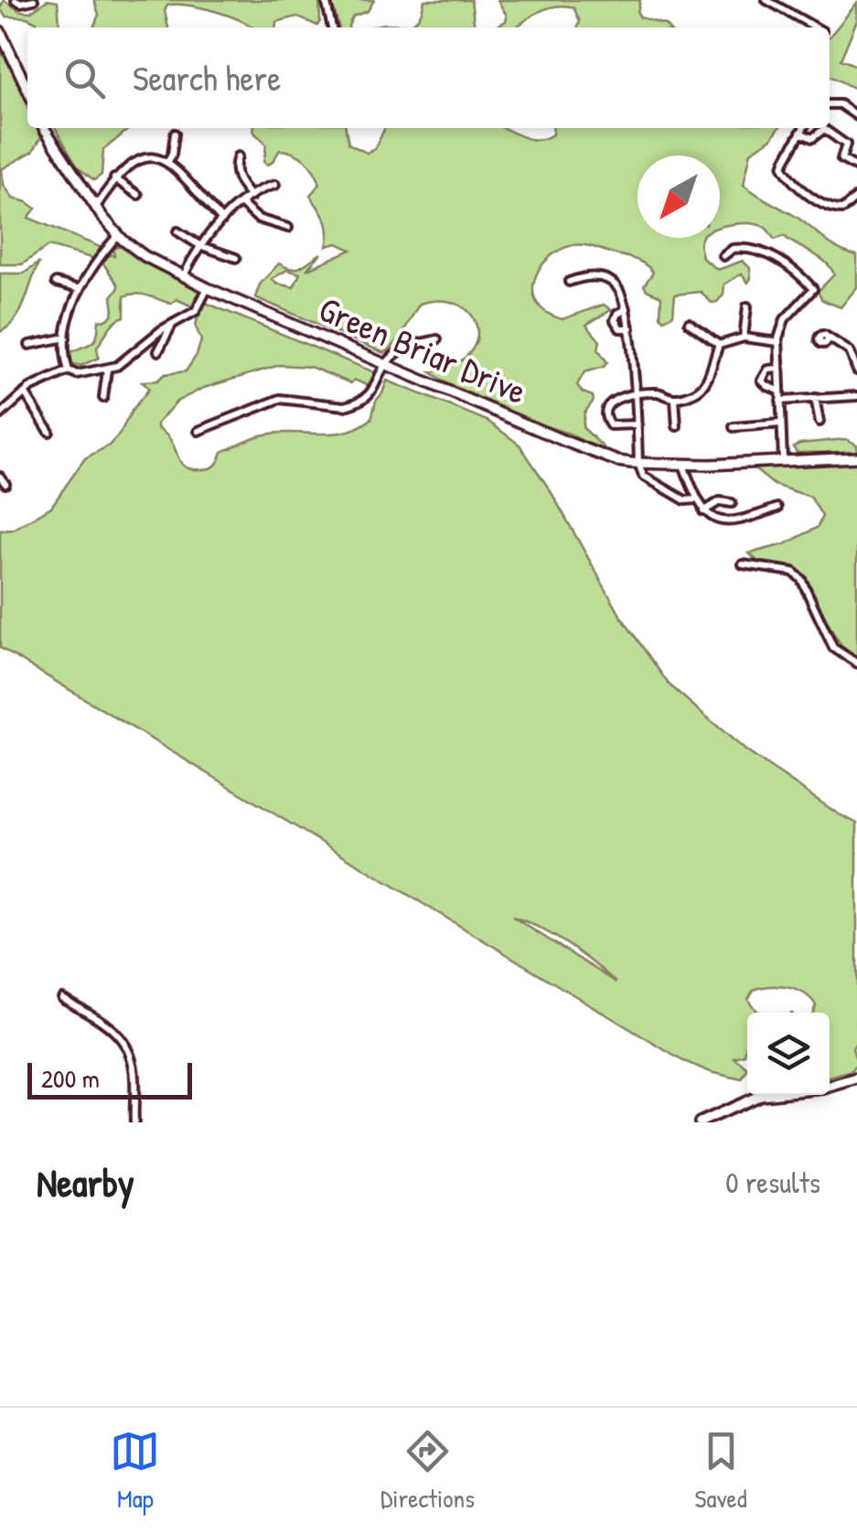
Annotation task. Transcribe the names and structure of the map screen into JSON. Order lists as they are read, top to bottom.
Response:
{
  "streets": {
    "street": ["Green Briar Drive"]
  },
  "scale_bar": "200 m",
  "north": "bottom left",
  "page": {
    "search": "Search here",
    "scale": "200 m",
    "heading": ["Nearby", "0 results"],
    "nav": ["Map", "Directions", "Saved"]
  }
}
